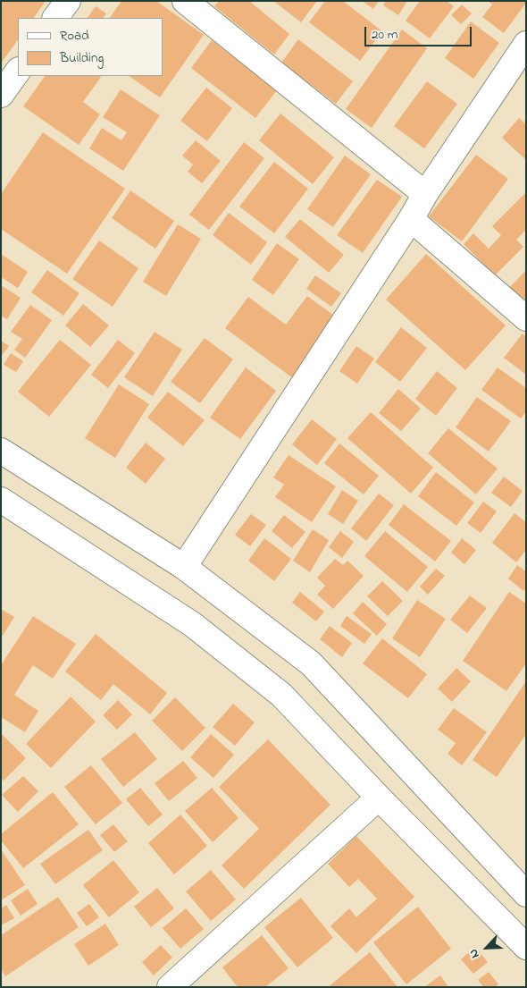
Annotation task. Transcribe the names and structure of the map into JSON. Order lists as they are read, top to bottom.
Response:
{
  "legend": ["Road", "Building"],
  "scale_bar": "20 m",
  "north": "bottom left"
}
